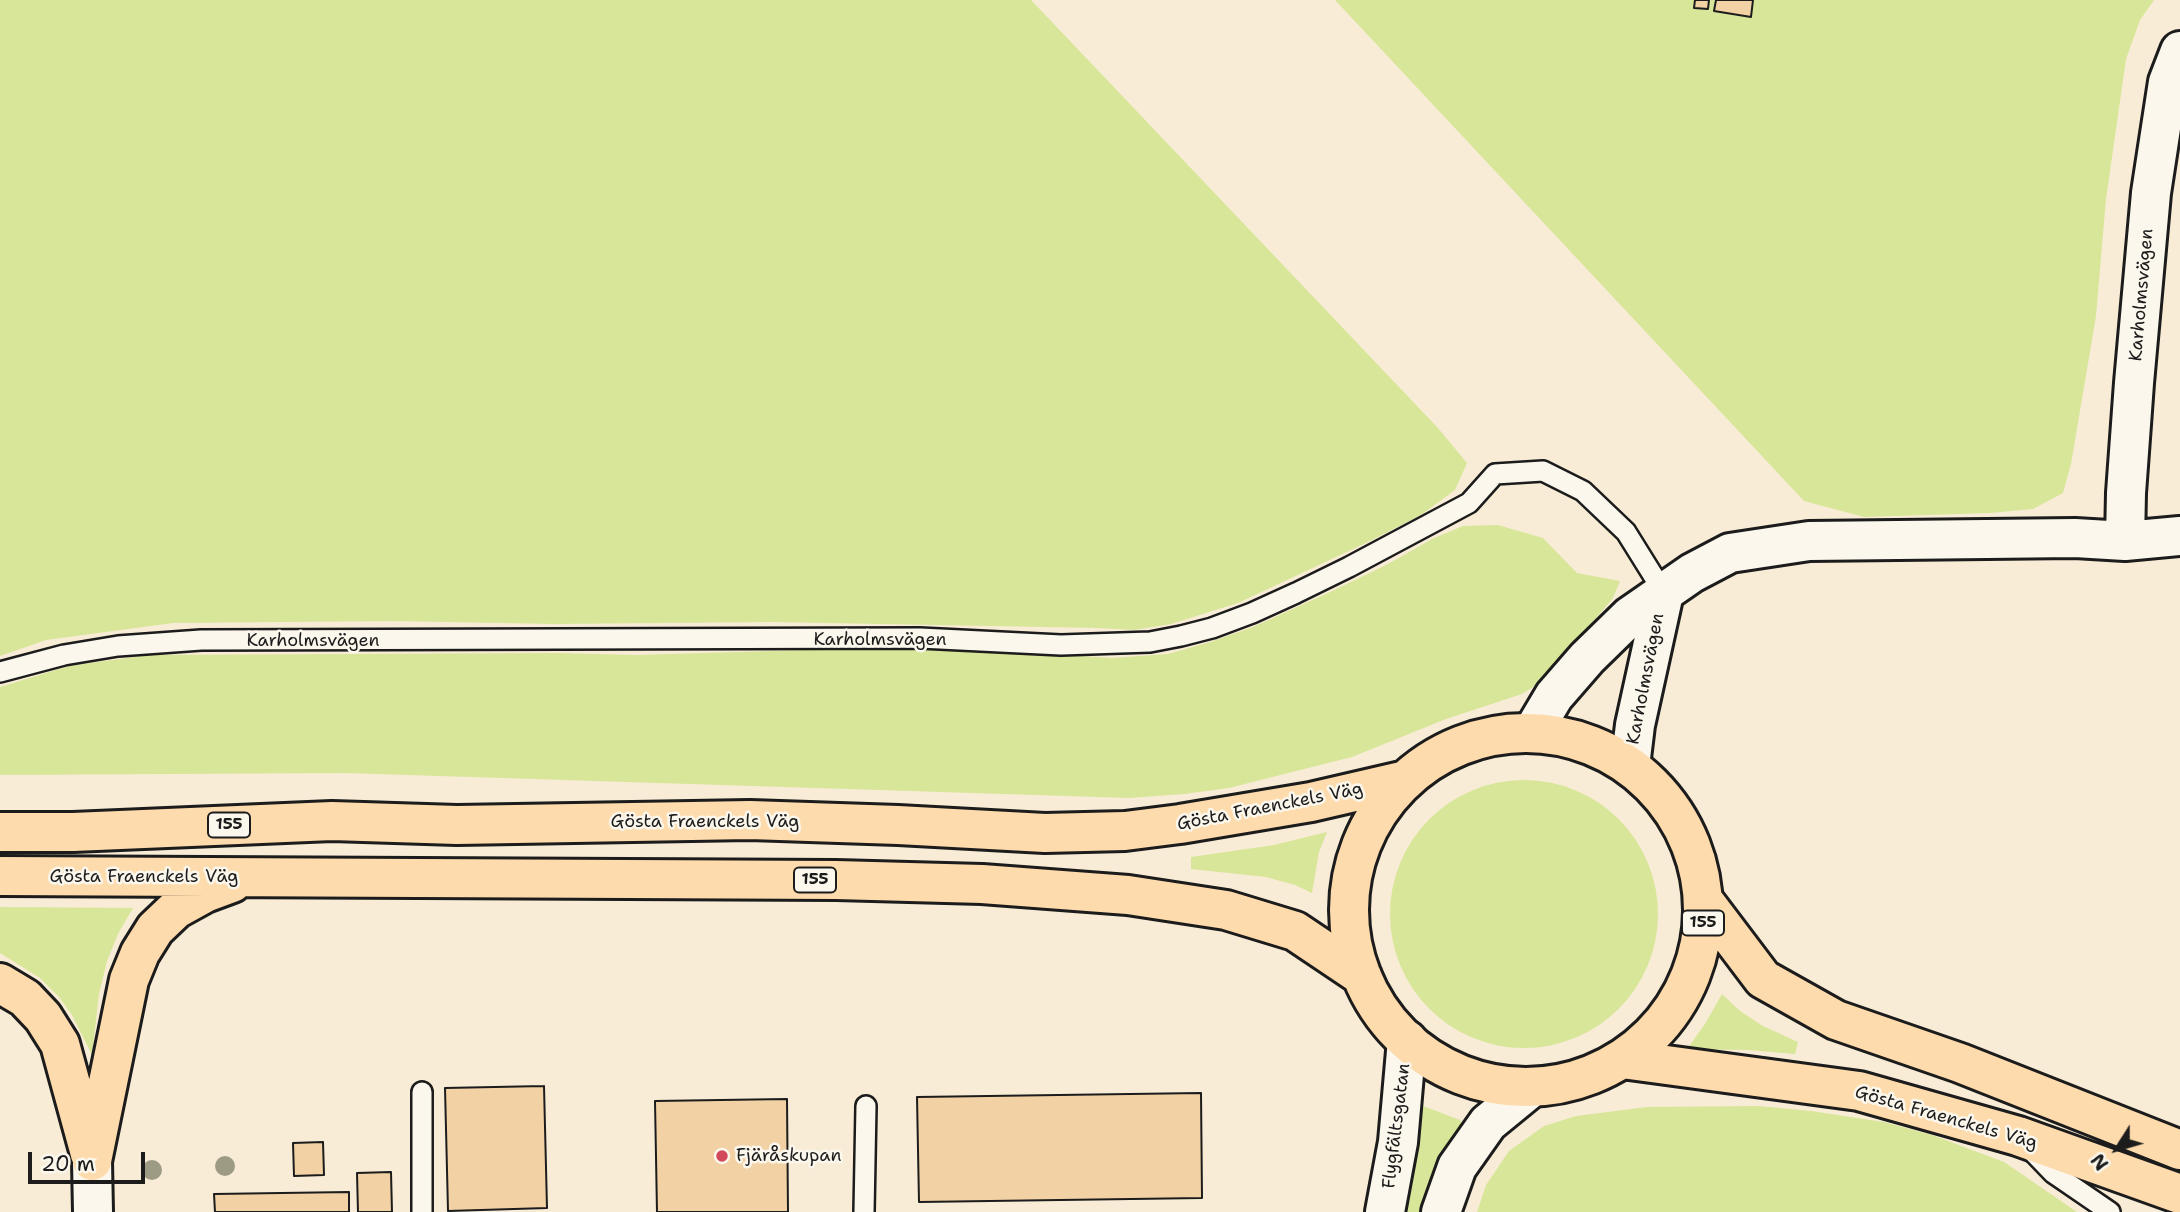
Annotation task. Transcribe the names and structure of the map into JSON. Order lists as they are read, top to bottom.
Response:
{
  "streets": {
    "main road": ["Gösta Fraenckels Väg", "155"],
    "street": ["Karholmsvägen", "Flygfältsgatan"]
  },
  "crossings": [
    ["Karholmsvägen", "Gösta Fraenckels Väg"],
    ["Gösta Fraenckels Väg", "Flygfältsgatan"]
  ],
  "places": ["Fjäråskupan"],
  "scale_bar": "20 m",
  "north": "bottom left"
}
